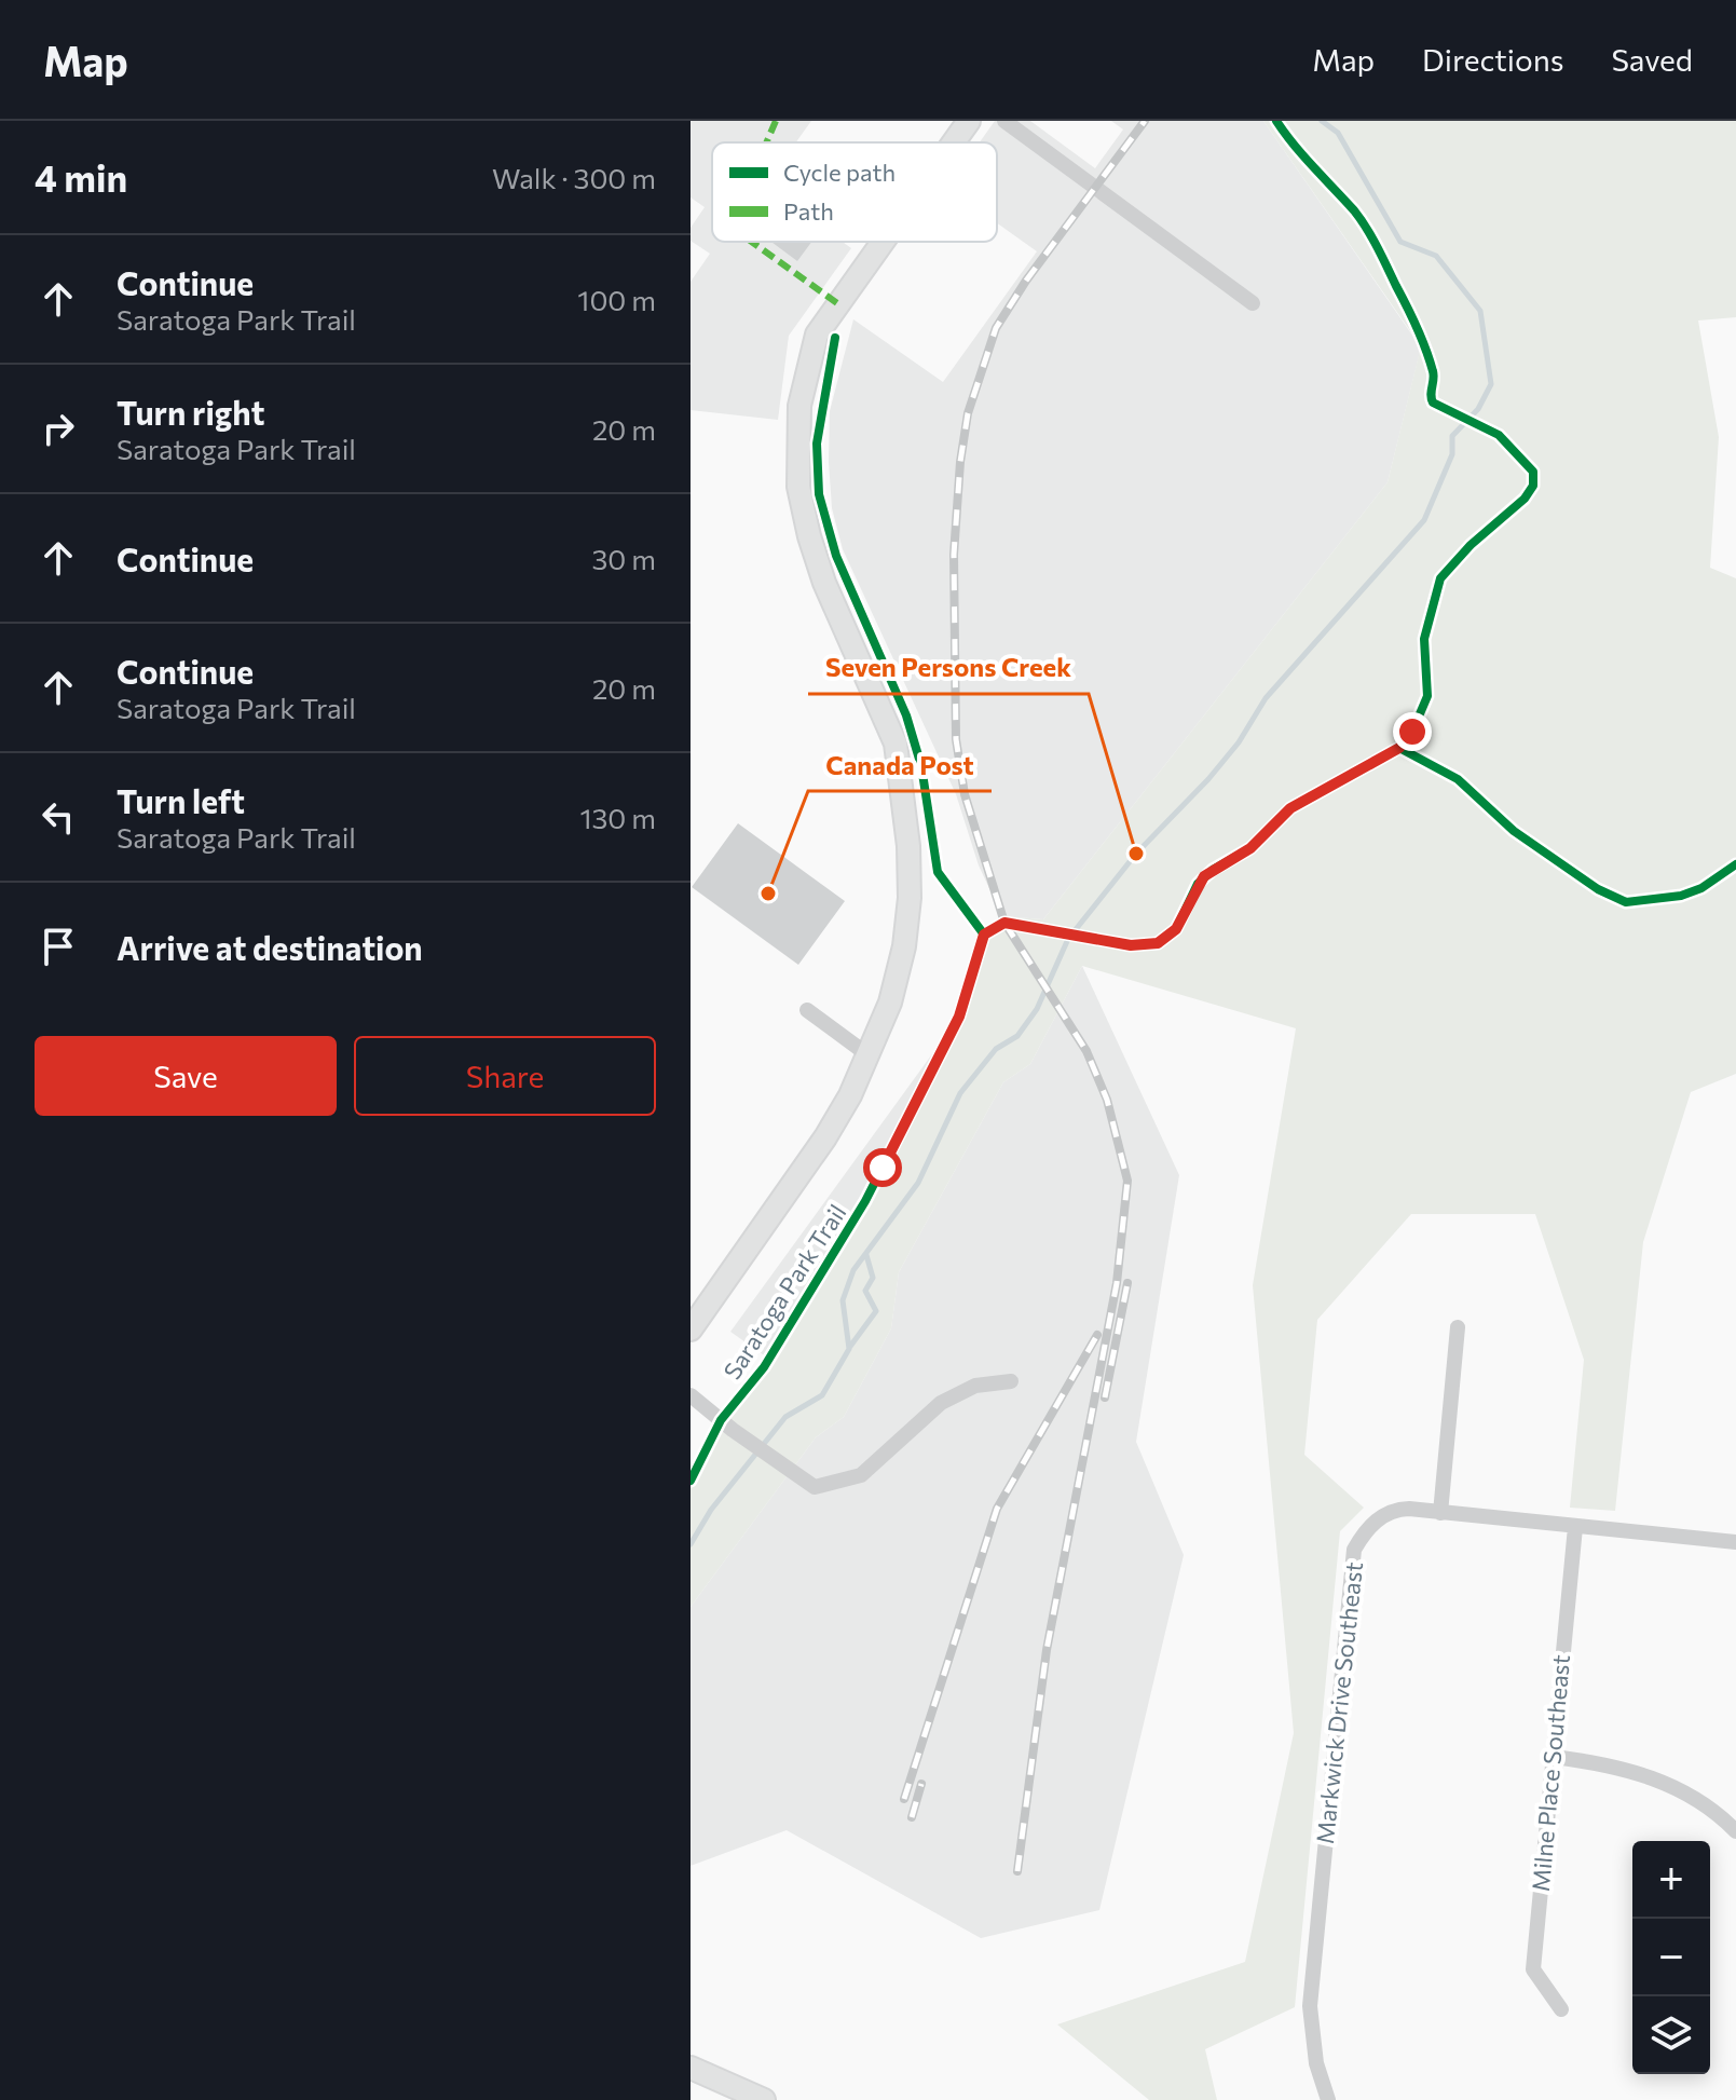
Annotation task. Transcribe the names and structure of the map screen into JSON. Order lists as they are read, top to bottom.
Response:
{
  "streets": {
    "street": ["Markwick Drive Southeast", "Milne Place Southeast"],
    "cycle path": ["Saratoga Park Trail"]
  },
  "crossings": [
    ["Markwick Drive Southeast", "Milne Place Southeast"]
  ],
  "places": ["Seven Persons Creek", "Canada Post"],
  "legend": ["Cycle path", "Path"],
  "page": {
    "header": "Map",
    "nav": ["Map", "Directions", "Saved"],
    "heading": ["4 min", "Walk · 300 m"],
    "list": [
      ["Continue", "Saratoga Park Trail", "100 m"],
      ["Turn right", "Saratoga Park Trail", "20 m"],
      ["Continue", "30 m"],
      ["Continue", "Saratoga Park Trail", "20 m"],
      ["Turn left", "Saratoga Park Trail", "130 m"],
      "Arrive at destination"
    ],
    "buttons": ["Save", "Share"],
    "map_buttons": ["+", "−"]
  }
}
